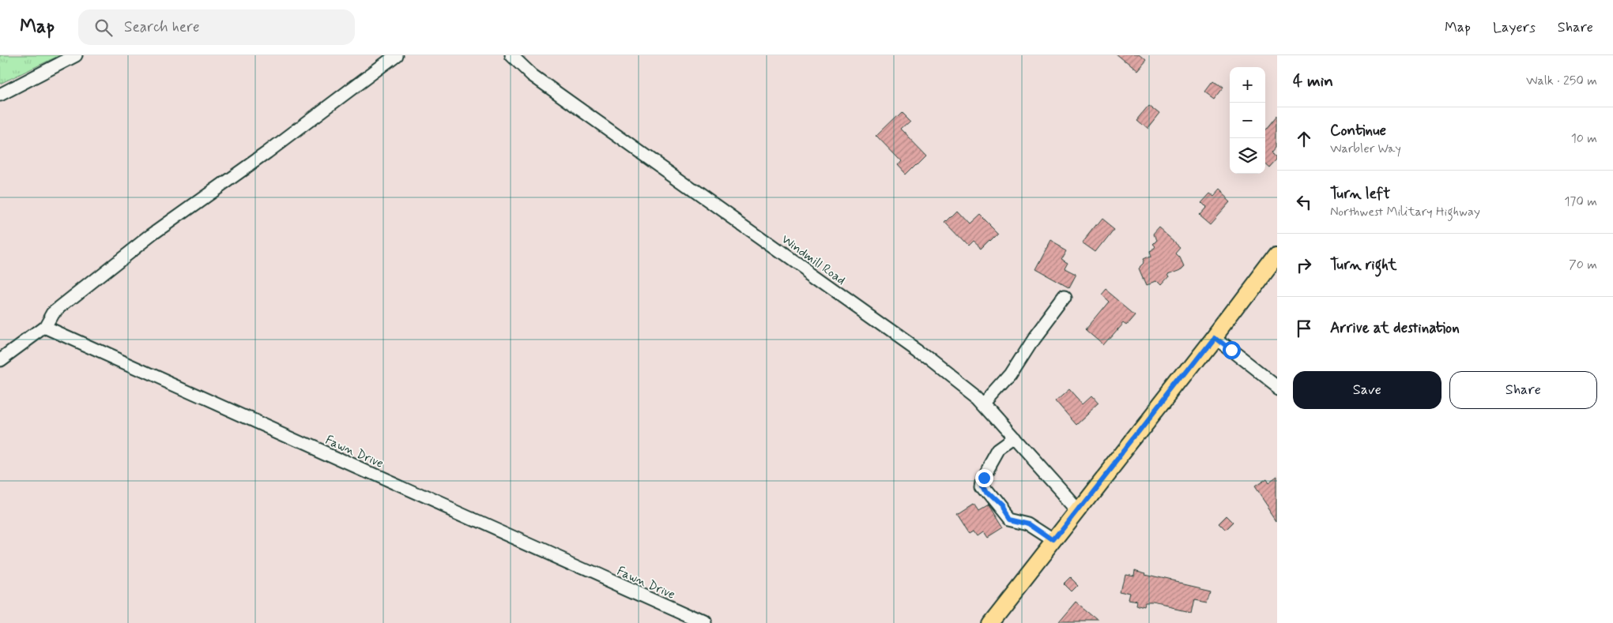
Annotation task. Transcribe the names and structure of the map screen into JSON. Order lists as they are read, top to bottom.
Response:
{
  "streets": {
    "street": ["Windmill Road", "Fawn Drive"]
  },
  "page": {
    "header": "Map",
    "search": "Search here",
    "nav": ["Map", "Layers", "Share"],
    "heading": ["4 min", "Walk · 250 m"],
    "map_buttons": ["+", "−"],
    "list": [
      ["Continue", "Warbler Way", "10 m"],
      ["Turn left", "Northwest Military Highway", "170 m"],
      ["Turn right", "70 m"],
      "Arrive at destination"
    ],
    "buttons": ["Save", "Share"]
  }
}
